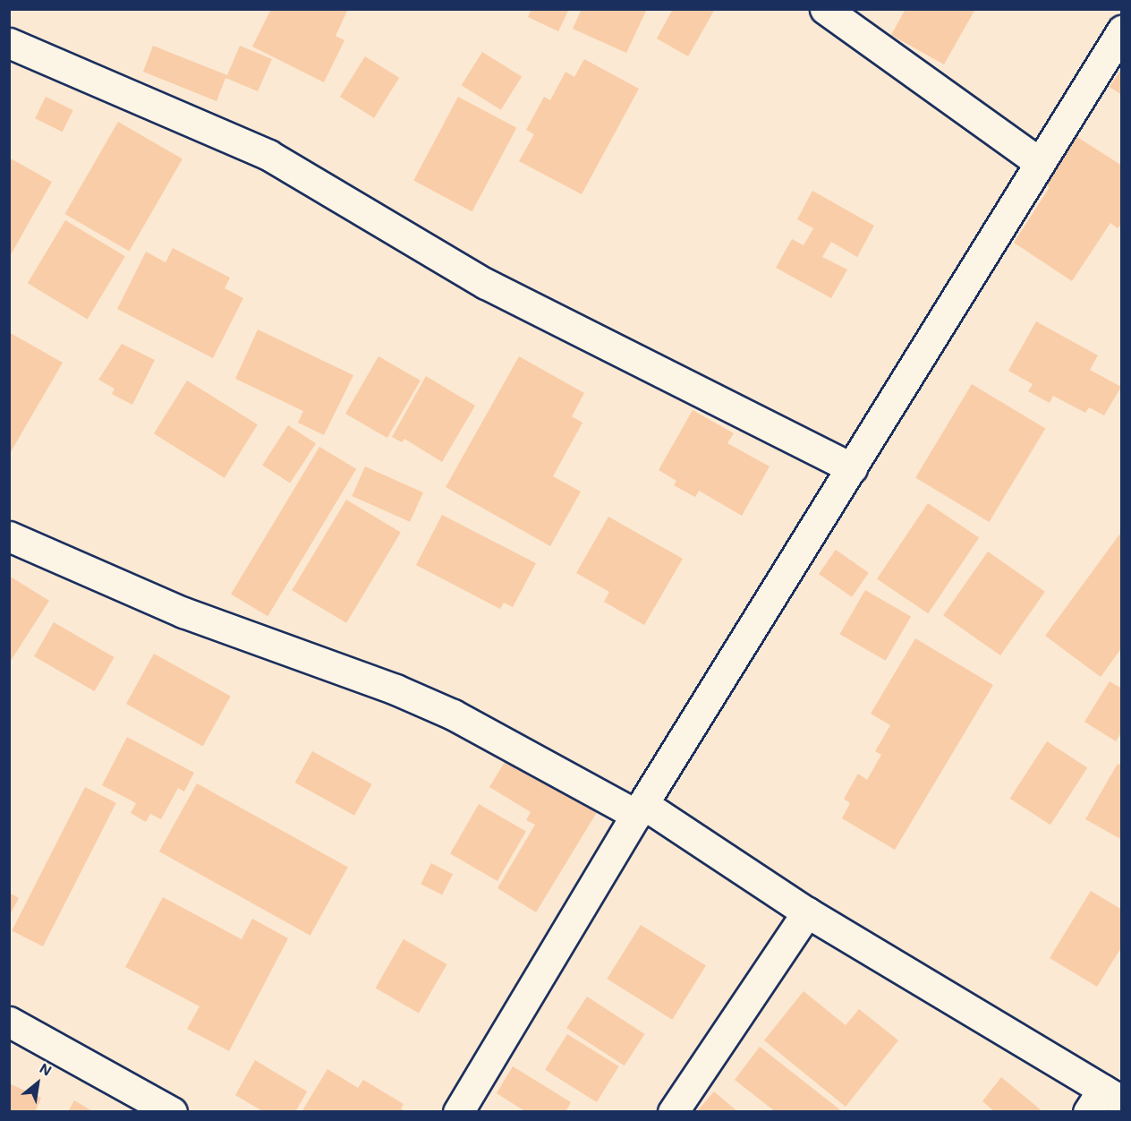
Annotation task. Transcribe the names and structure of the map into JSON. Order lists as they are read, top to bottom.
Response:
{
  "north": "top right"
}
